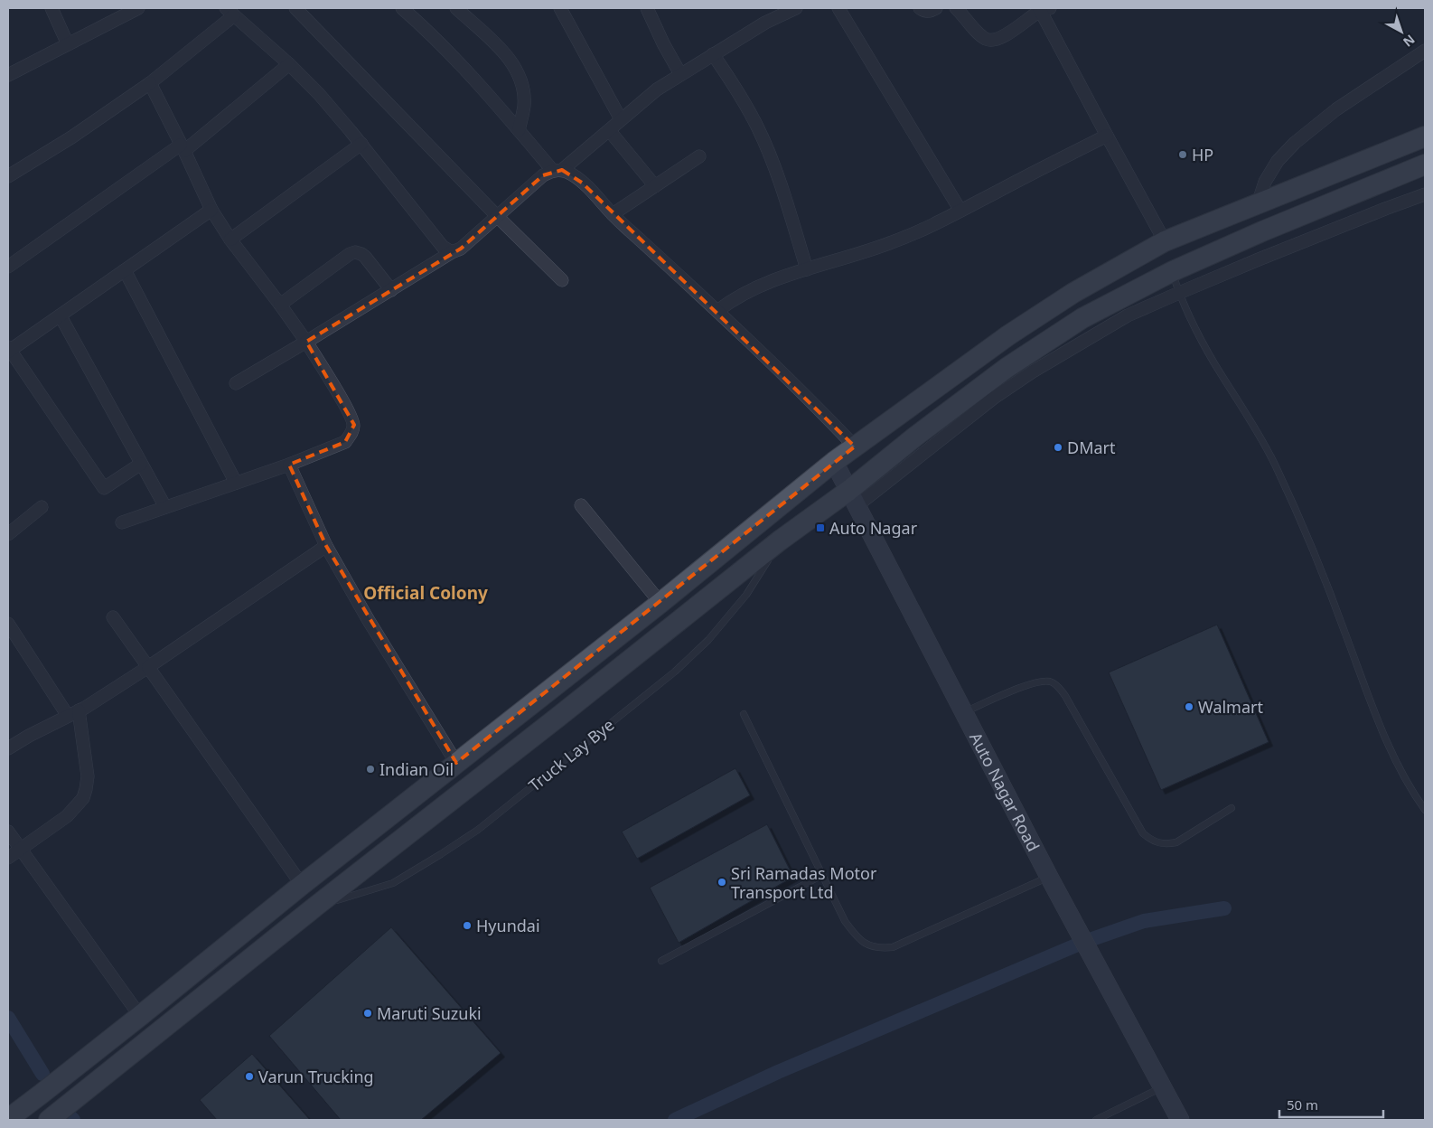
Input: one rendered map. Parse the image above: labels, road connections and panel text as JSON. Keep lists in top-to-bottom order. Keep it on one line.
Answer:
{"streets":{"street":["Auto Nagar Road"],"lane":["Truck Lay Bye"]},"districts":["Official Colony"],"places":{"other":["HP","DMart","Walmart","Indian Oil","Sri Ramadas Motor Transport Ltd","Hyundai","Maruti Suzuki","Varun Trucking"],"transit":["Auto Nagar"]},"scale_bar":"50 m","north":"bottom right"}
